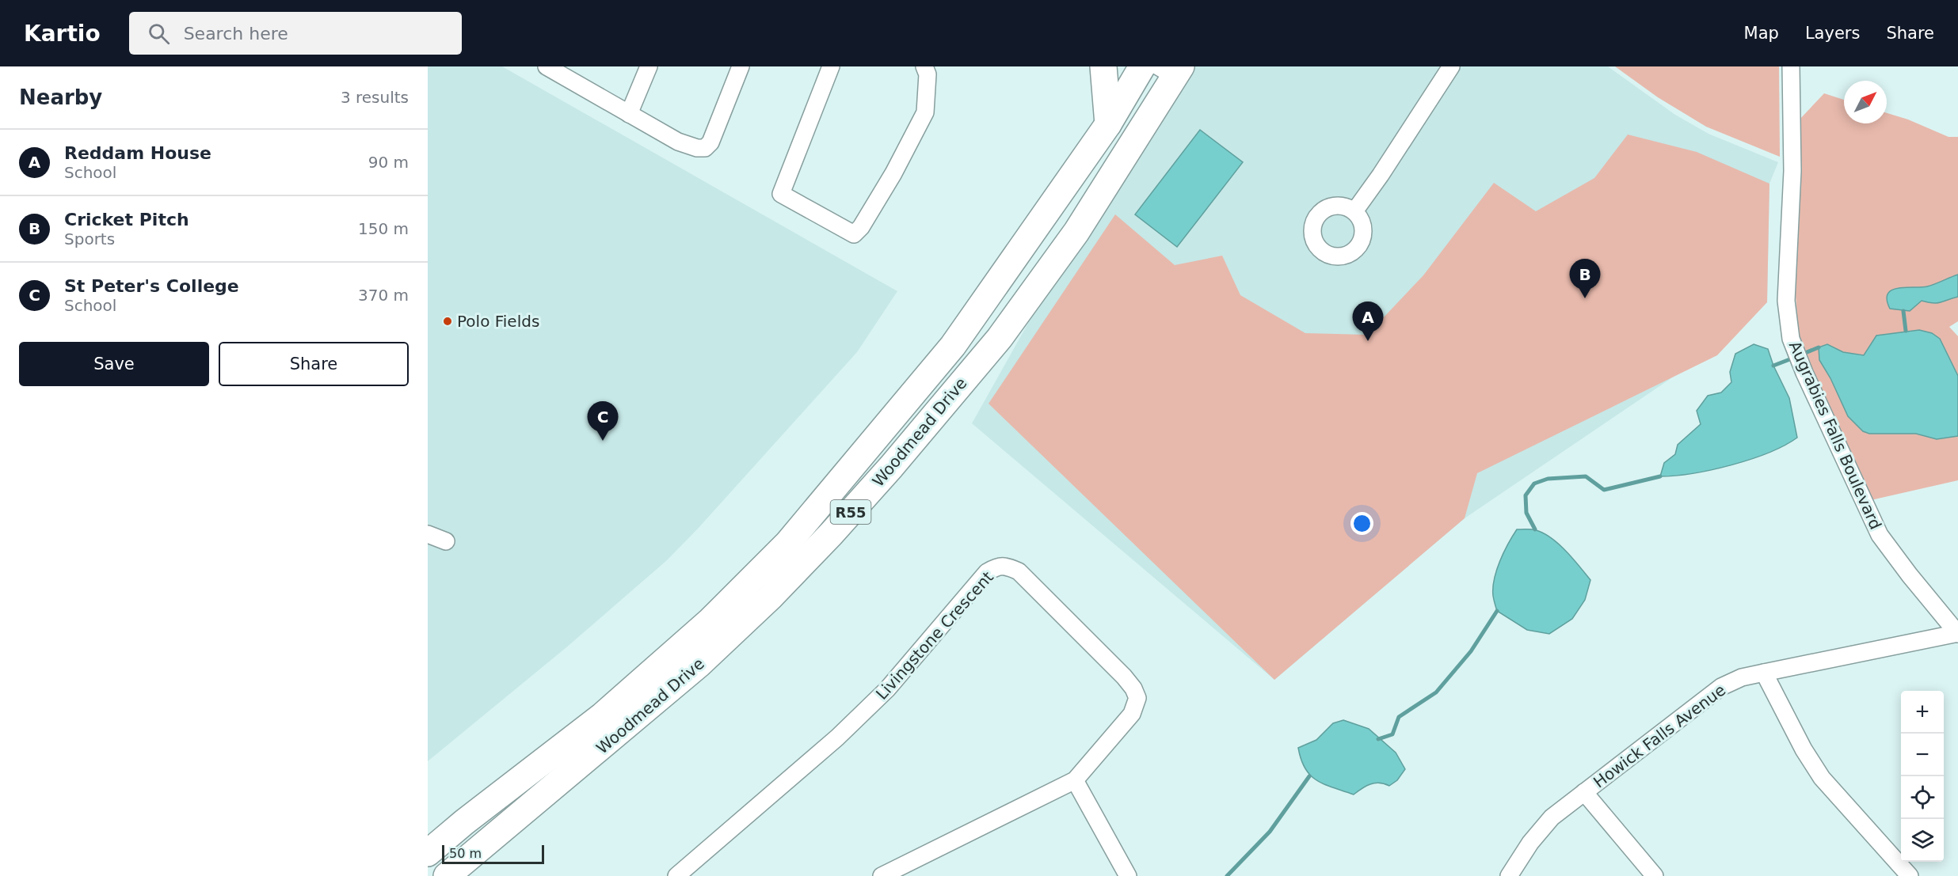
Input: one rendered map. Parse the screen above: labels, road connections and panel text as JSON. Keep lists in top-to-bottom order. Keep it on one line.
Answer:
{"streets":{"main road":["Woodmead Drive","R55"],"street":["Augrabies Falls Boulevard","Livingstone Crescent","Howick Falls Avenue"]},"crossings":[["Augrabies Falls Boulevard","Howick Falls Avenue"]],"places":["Polo Fields"],"scale_bar":"50 m","north":"top right","page":{"header":"Kartio","search":"Search here","nav":["Map","Layers","Share"],"heading":["Nearby","3 results"],"list":[{"mark":"A","name":"Reddam House","note":"School","value":"90 m"},{"mark":"B","name":"Cricket Pitch","note":"Sports","value":"150 m"},{"mark":"C","name":"St Peter's College","note":"School","value":"370 m"}],"pins":["B","A","C"],"buttons":["Save","Share"],"map_buttons":["+","−"],"scale":"50 m"}}
